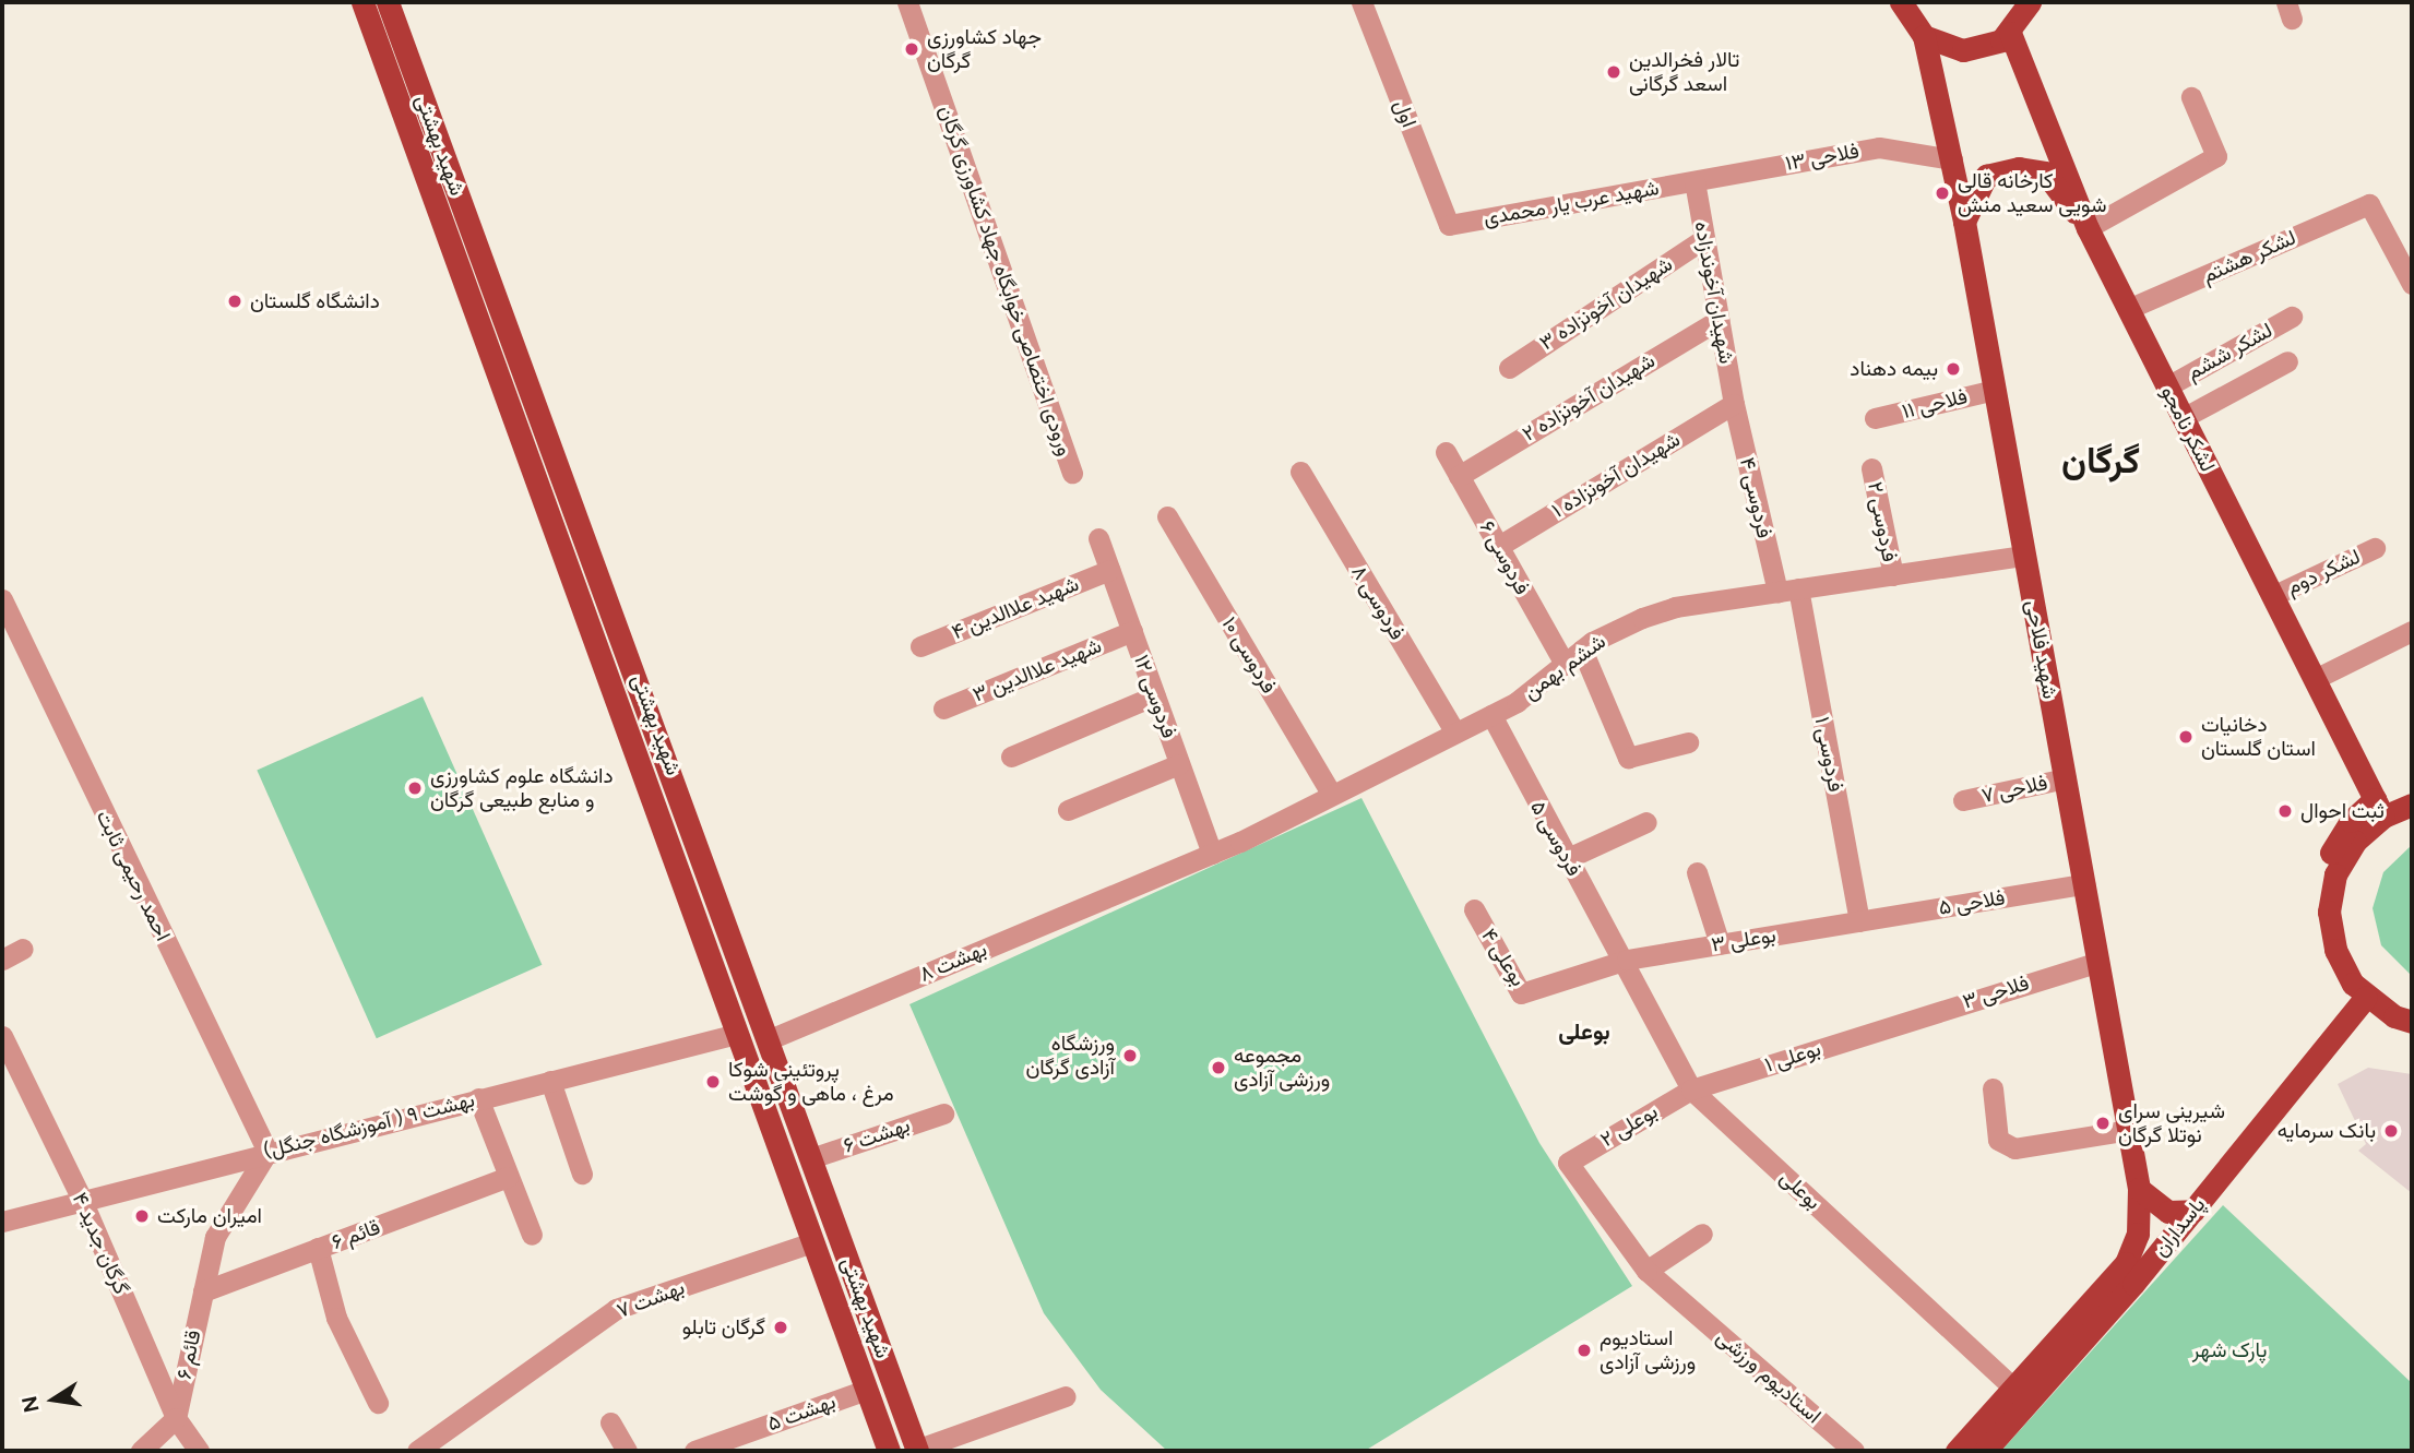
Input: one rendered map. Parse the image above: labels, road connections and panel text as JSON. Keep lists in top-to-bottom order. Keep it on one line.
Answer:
{"streets":{"main road":["شهید بهشتی","لشکر نامجو","شهید فلاحی","پاسداران"],"street":["اول","۱۳ فلاحی","شهید عرب یار محمدی","لشکر هشتم","ورودی اختصاصی خوابگاه جهاد کشاورزی گرگان","شهیدان آخوندزاده","۳ شهیدان آخونزاده","لشکر ششم","۲ شهیدان آخونزاده","۱۱ فلاحی","۱ شهیدان آخونزاده","۴ فردوسی","۲ فردوسی","۶ فردوسی","لشکر دوم","۸ فردوسی","۴ شهید علاالدین","۱۰ فردوسی","ششم بهمن","۳ شهید علاالدین","۱۲ فردوسی","۱ فردوسی","۷ فلاحی","۵ فردوسی","احمد رحیمی ثابت","۵ فلاحی","۳ بوعلی","۴ بوعلی","۸ بهشت","۳ فلاحی","۱ بوعلی","بهشت ۹ ( آموزشگاه جنگل)","۲ بوعلی","۶ بهشت","بوعلی","قائم ۶","گرگان جدید ۴","بهشت ۷","۶ قائم","استادیوم ورزشی","بهشت ۵"]},"crossings":[["اول","شهید عرب یار محمدی"],["شهید بهشتی","۸ بهشت"],["شهید بهشتی","بهشت ۹ ( آموزشگاه جنگل)"],["شهید بهشتی","۶ بهشت"],["شهید بهشتی","بهشت ۷"],["شهید بهشتی","بهشت ۵"],["۱۳ فلاحی","شهید عرب یار محمدی"],["۱۳ فلاحی","شهیدان آخوندزاده"],["۱۳ فلاحی","شهید فلاحی"],["شهید عرب یار محمدی","شهیدان آخوندزاده"],["لشکر هشتم","لشکر نامجو"],["شهیدان آخوندزاده","۳ شهیدان آخونزاده"],["شهیدان آخوندزاده","۲ شهیدان آخونزاده"],["شهیدان آخوندزاده","۱ شهیدان آخونزاده"],["شهیدان آخوندزاده","۴ فردوسی"],["لشکر ششم","لشکر نامجو"],["۲ شهیدان آخونزاده","۶ فردوسی"],["۱۱ فلاحی","شهید فلاحی"],["لشکر نامجو","لشکر دوم"],["۱ شهیدان آخونزاده","۴ فردوسی"],["۱ شهیدان آخونزاده","۶ فردوسی"],["۴ فردوسی","ششم بهمن"],["۴ فردوسی","۱ فردوسی"],["۲ فردوسی","ششم بهمن"],["۶ فردوسی","ششم بهمن"],["۸ فردوسی","ششم بهمن"],["۴ شهید علاالدین","۱۲ فردوسی"],["شهید فلاحی","ششم بهمن"],["شهید فلاحی","۷ فلاحی"],["شهید فلاحی","۵ فلاحی"],["شهید فلاحی","۳ فلاحی"],["شهید فلاحی","پاسداران"],["۱۰ فردوسی","ششم بهمن"],["ششم بهمن","۱۲ فردوسی"],["ششم بهمن","۱ فردوسی"],["ششم بهمن","۵ فردوسی"],["ششم بهمن","۸ بهشت"],["۳ شهید علاالدین","۱۲ فردوسی"],["۱ فردوسی","۵ فلاحی"],["۱ فردوسی","۳ بوعلی"],["۵ فردوسی","۳ بوعلی"],["۵ فردوسی","۴ بوعلی"],["۵ فردوسی","بوعلی"],["احمد رحیمی ثابت","بهشت ۹ ( آموزشگاه جنگل)"],["احمد رحیمی ثابت","۶ قائم"],["۵ فلاحی","۳ بوعلی"],["۳ بوعلی","۴ بوعلی"],["۳ بوعلی","بوعلی"],["۴ بوعلی","بوعلی"],["۳ فلاحی","۱ بوعلی"],["۱ بوعلی","۲ بوعلی"],["۱ بوعلی","بوعلی"],["بهشت ۹ ( آموزشگاه جنگل)","گرگان جدید ۴"],["بهشت ۹ ( آموزشگاه جنگل)","۶ قائم"],["۲ بوعلی","بوعلی"],["۲ بوعلی","استادیوم ورزشی"],["بوعلی","پاسداران"],["قائم ۶","۶ قائم"],["گرگان جدید ۴","۶ قائم"]],"districts":["گرگان","بوعلی"],"parks":["پارک شهر"],"places":["جهاد کشاورزی گرگان","تالار فخرالدین اسعد گرگانی","کارخانه قالی شویی سعید منش","دانشگاه گلستان","بیمه دهناد","دخانیات استان گلستان","دانشگاه علوم کشاورزی و منابع طبیعی گرگان","ثبت احوال","ورزشگاه آزادی گرگان","مجموعه ورزشی آزادی","پروتئینی شوکا مرغ‌ ، ماهی و گوشت","شیرینی سرای نوتلا گرگان","بانک سرمایه","امیران مارکت","گرگان تابلو","استادیوم ورزشی آزادی"],"north":"left"}
